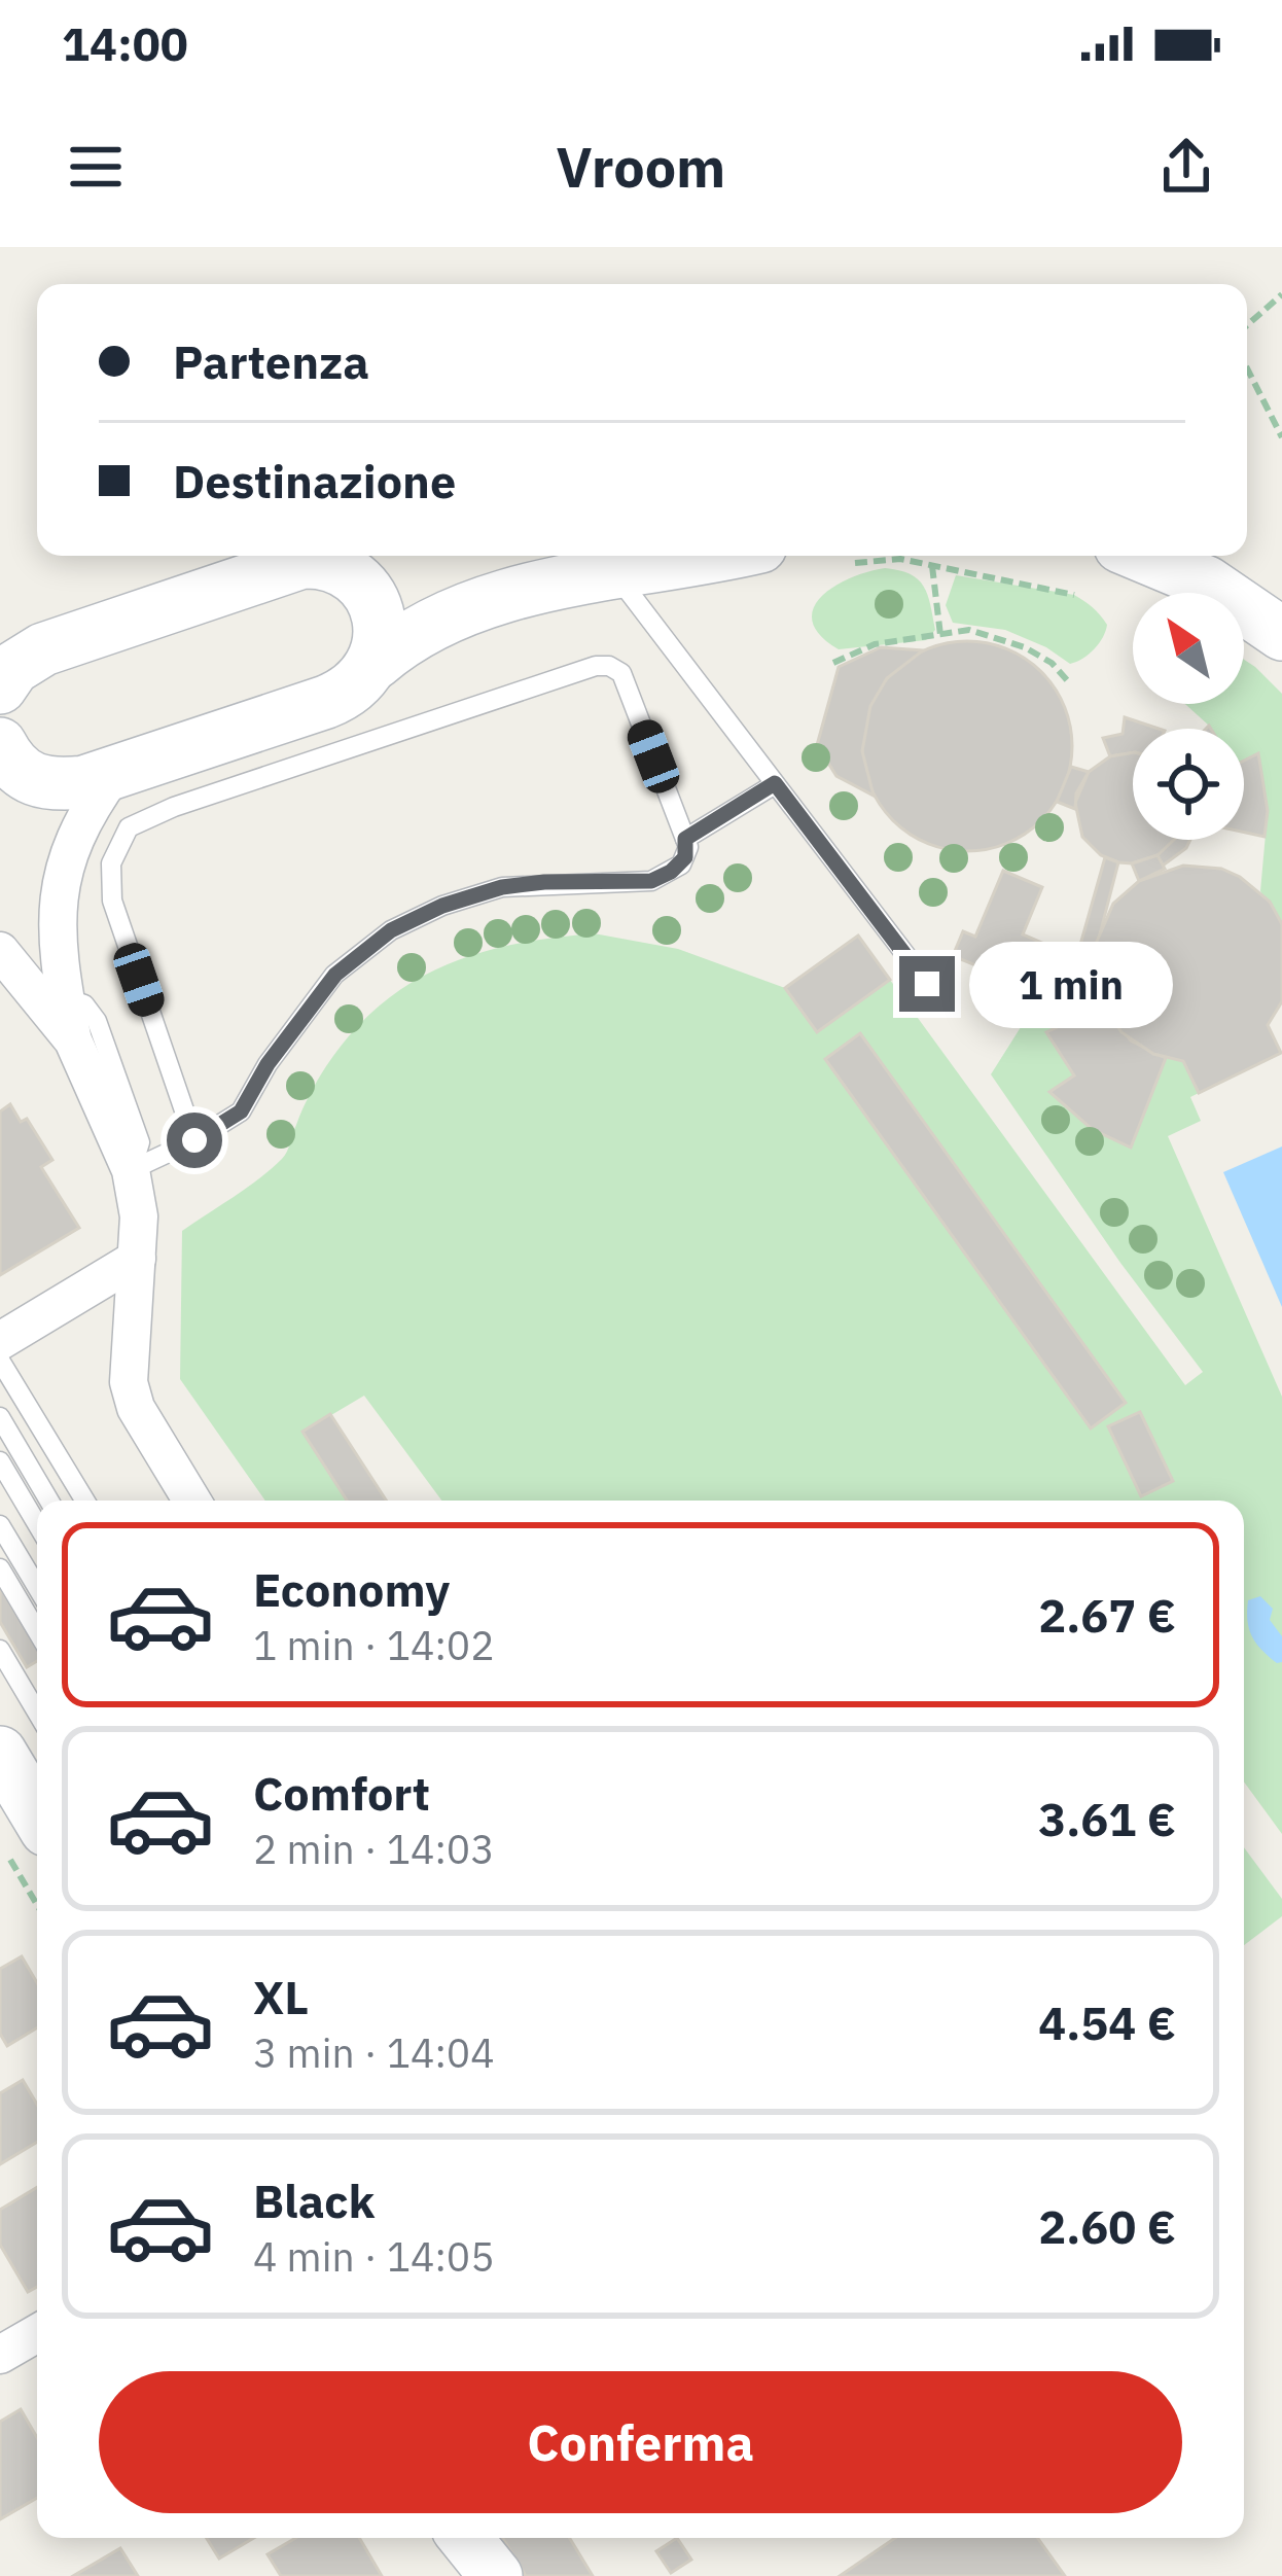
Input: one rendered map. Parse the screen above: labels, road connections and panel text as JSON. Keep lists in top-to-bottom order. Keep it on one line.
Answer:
{"north":"top left","page":{"status":"14:00","header":"Vroom","banner":["Partenza","Destinazione"],"bubble":"1 min","list":[{"name":"Economy","note":"1 min · 14:02","value":"2.67 €"},{"name":"Comfort","note":"2 min · 14:03","value":"3.61 €"},{"name":"XL","note":"3 min · 14:04","value":"4.54 €"},{"name":"Black","note":"4 min · 14:05","value":"2.60 €"}],"buttons":"Conferma"}}
